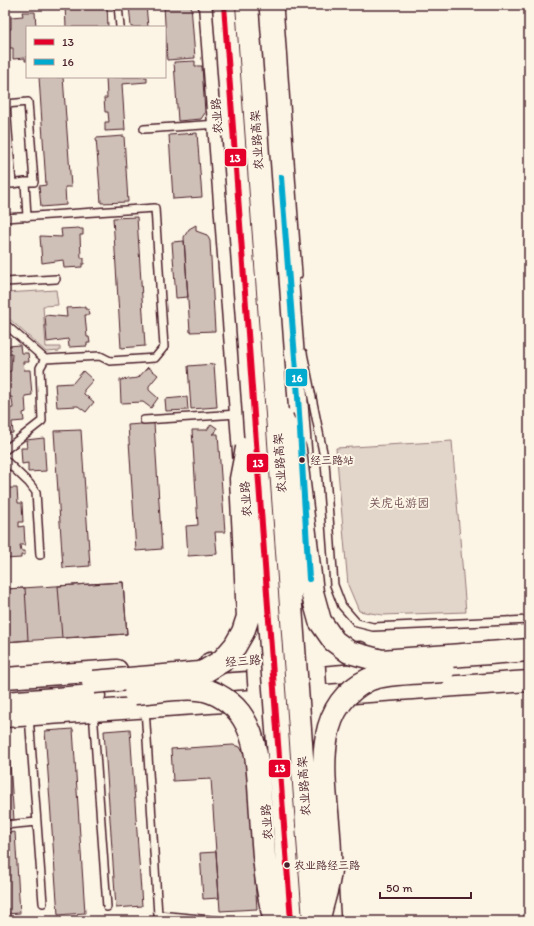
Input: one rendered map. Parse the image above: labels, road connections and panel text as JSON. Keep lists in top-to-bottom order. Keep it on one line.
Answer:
{"streets":{"highway":["农业路高架"],"street":["农业路","经三路"]},"crossings":[["农业路","农业路高架"],["农业路","经三路"]],"parks":["关虎屯游园"],"places":["经三路站","农业路经三路"],"lines":["transit line 13","transit line 16"],"legend":["13","16"],"scale_bar":"50 m"}
